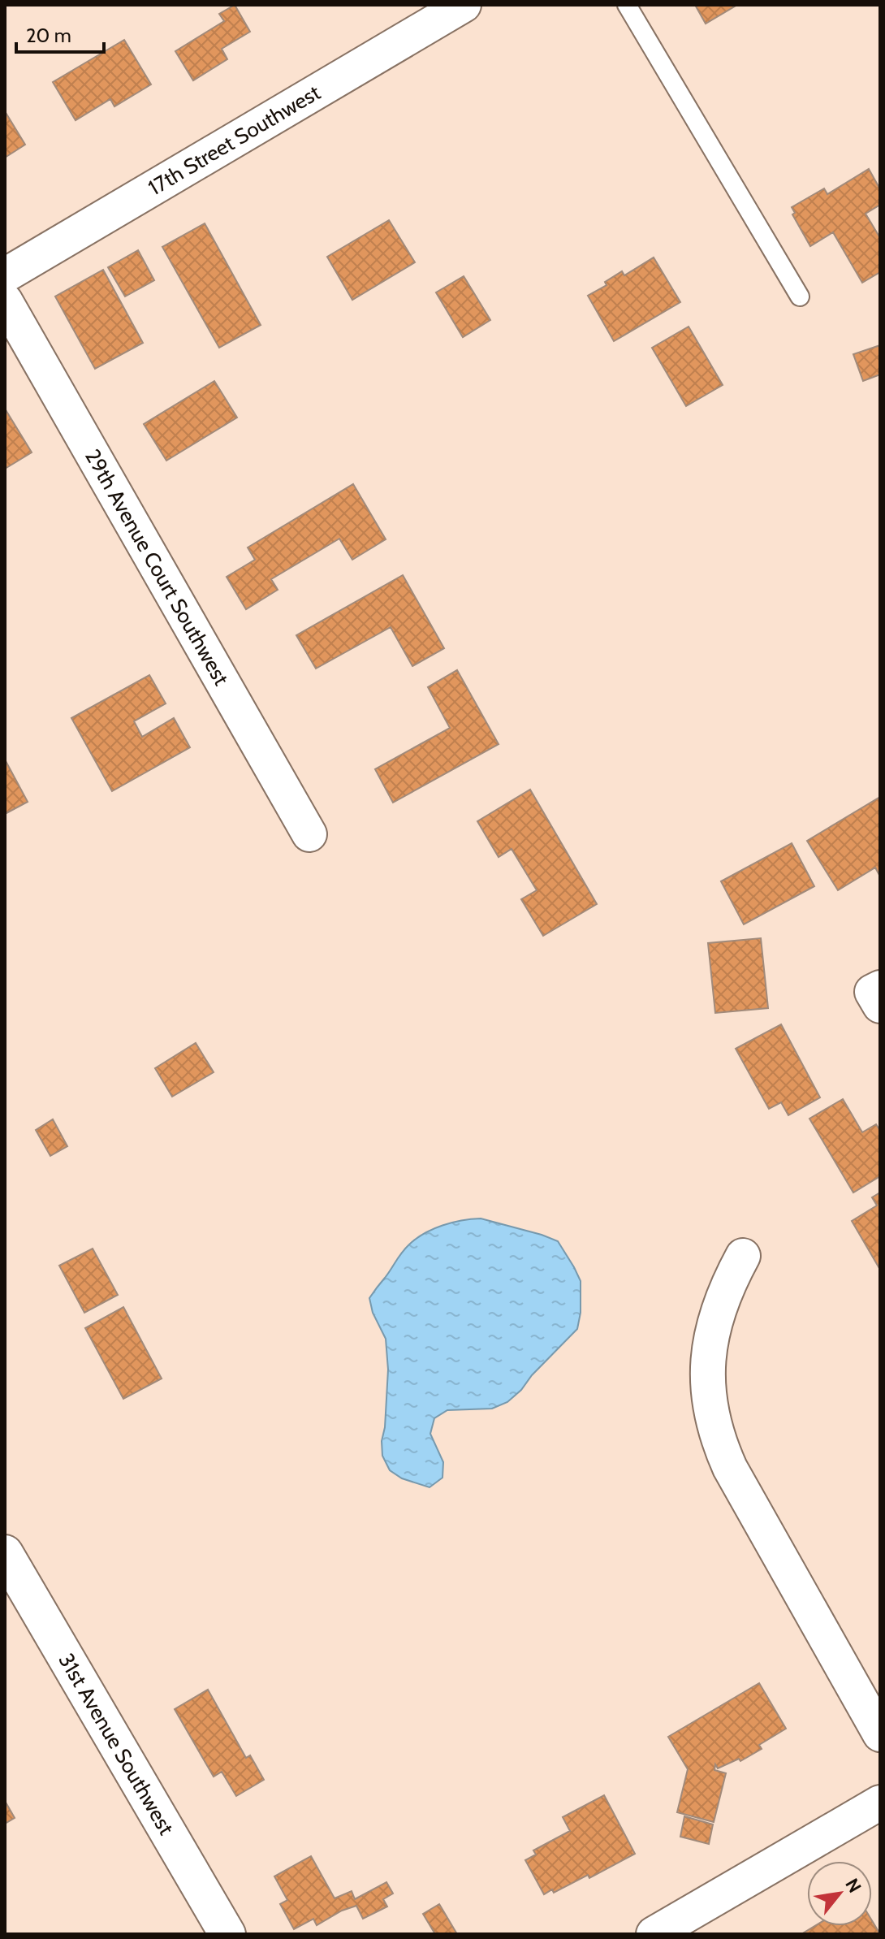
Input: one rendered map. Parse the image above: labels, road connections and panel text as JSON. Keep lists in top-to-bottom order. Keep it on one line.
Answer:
{"streets":{"street":["17th Street Southwest","29th Avenue Court Southwest","31st Avenue Southwest"]},"scale_bar":"20 m","north":"top right"}
